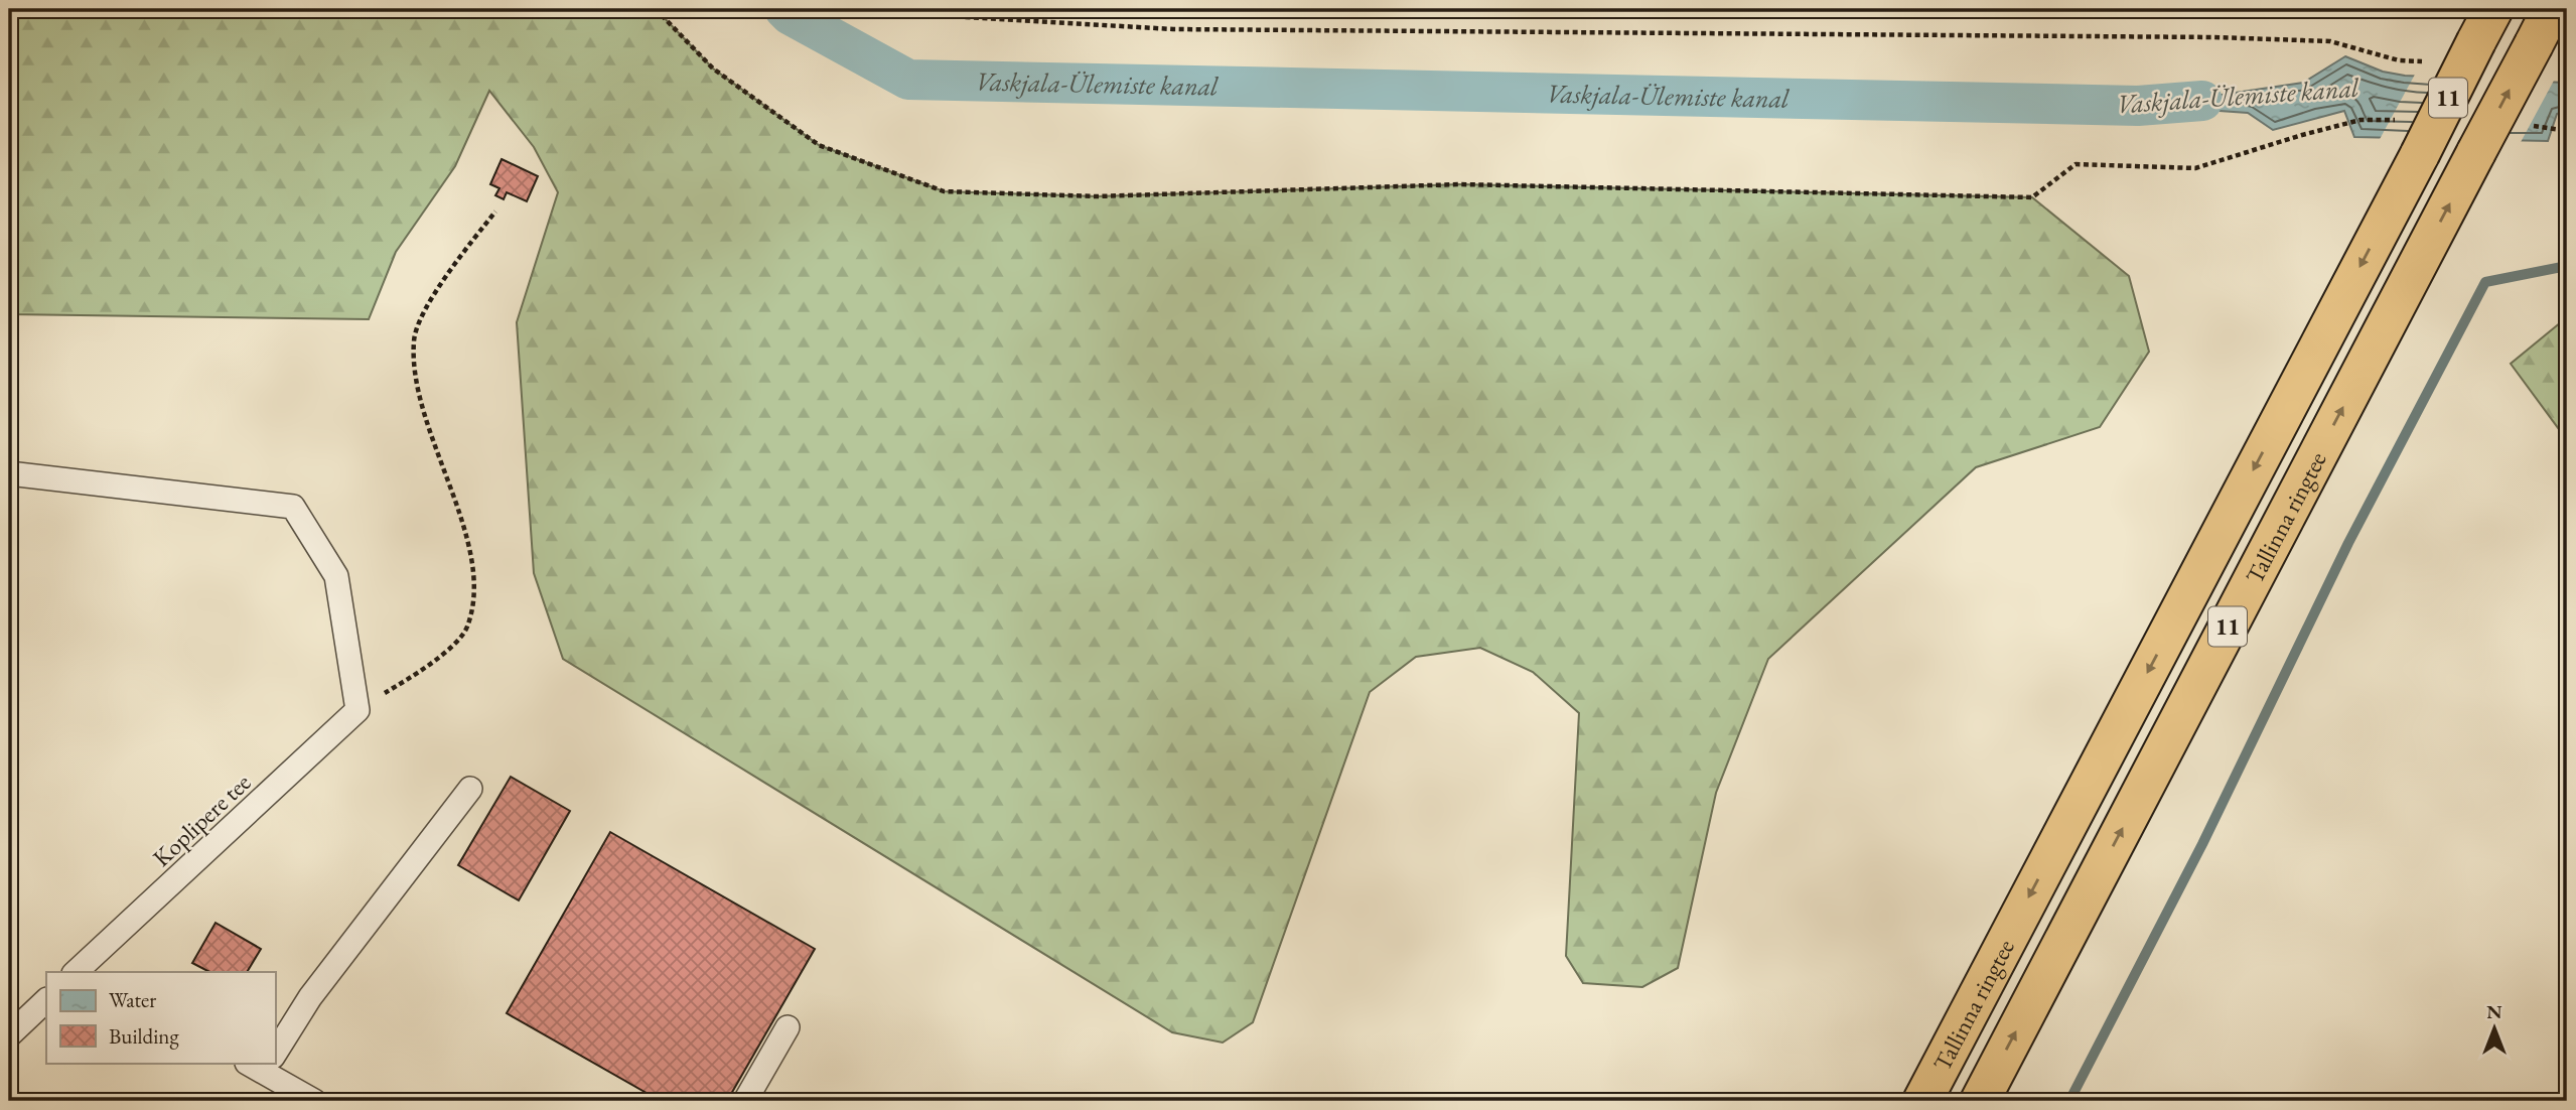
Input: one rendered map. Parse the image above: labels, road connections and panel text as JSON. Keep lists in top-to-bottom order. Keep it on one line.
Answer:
{"streets":{"highway":["11","Tallinna ringtee"],"lane":["Koplipere tee"]},"water":["Vaskjala-Ülemiste kanal"],"legend":["Water","Building"],"north":"top"}
